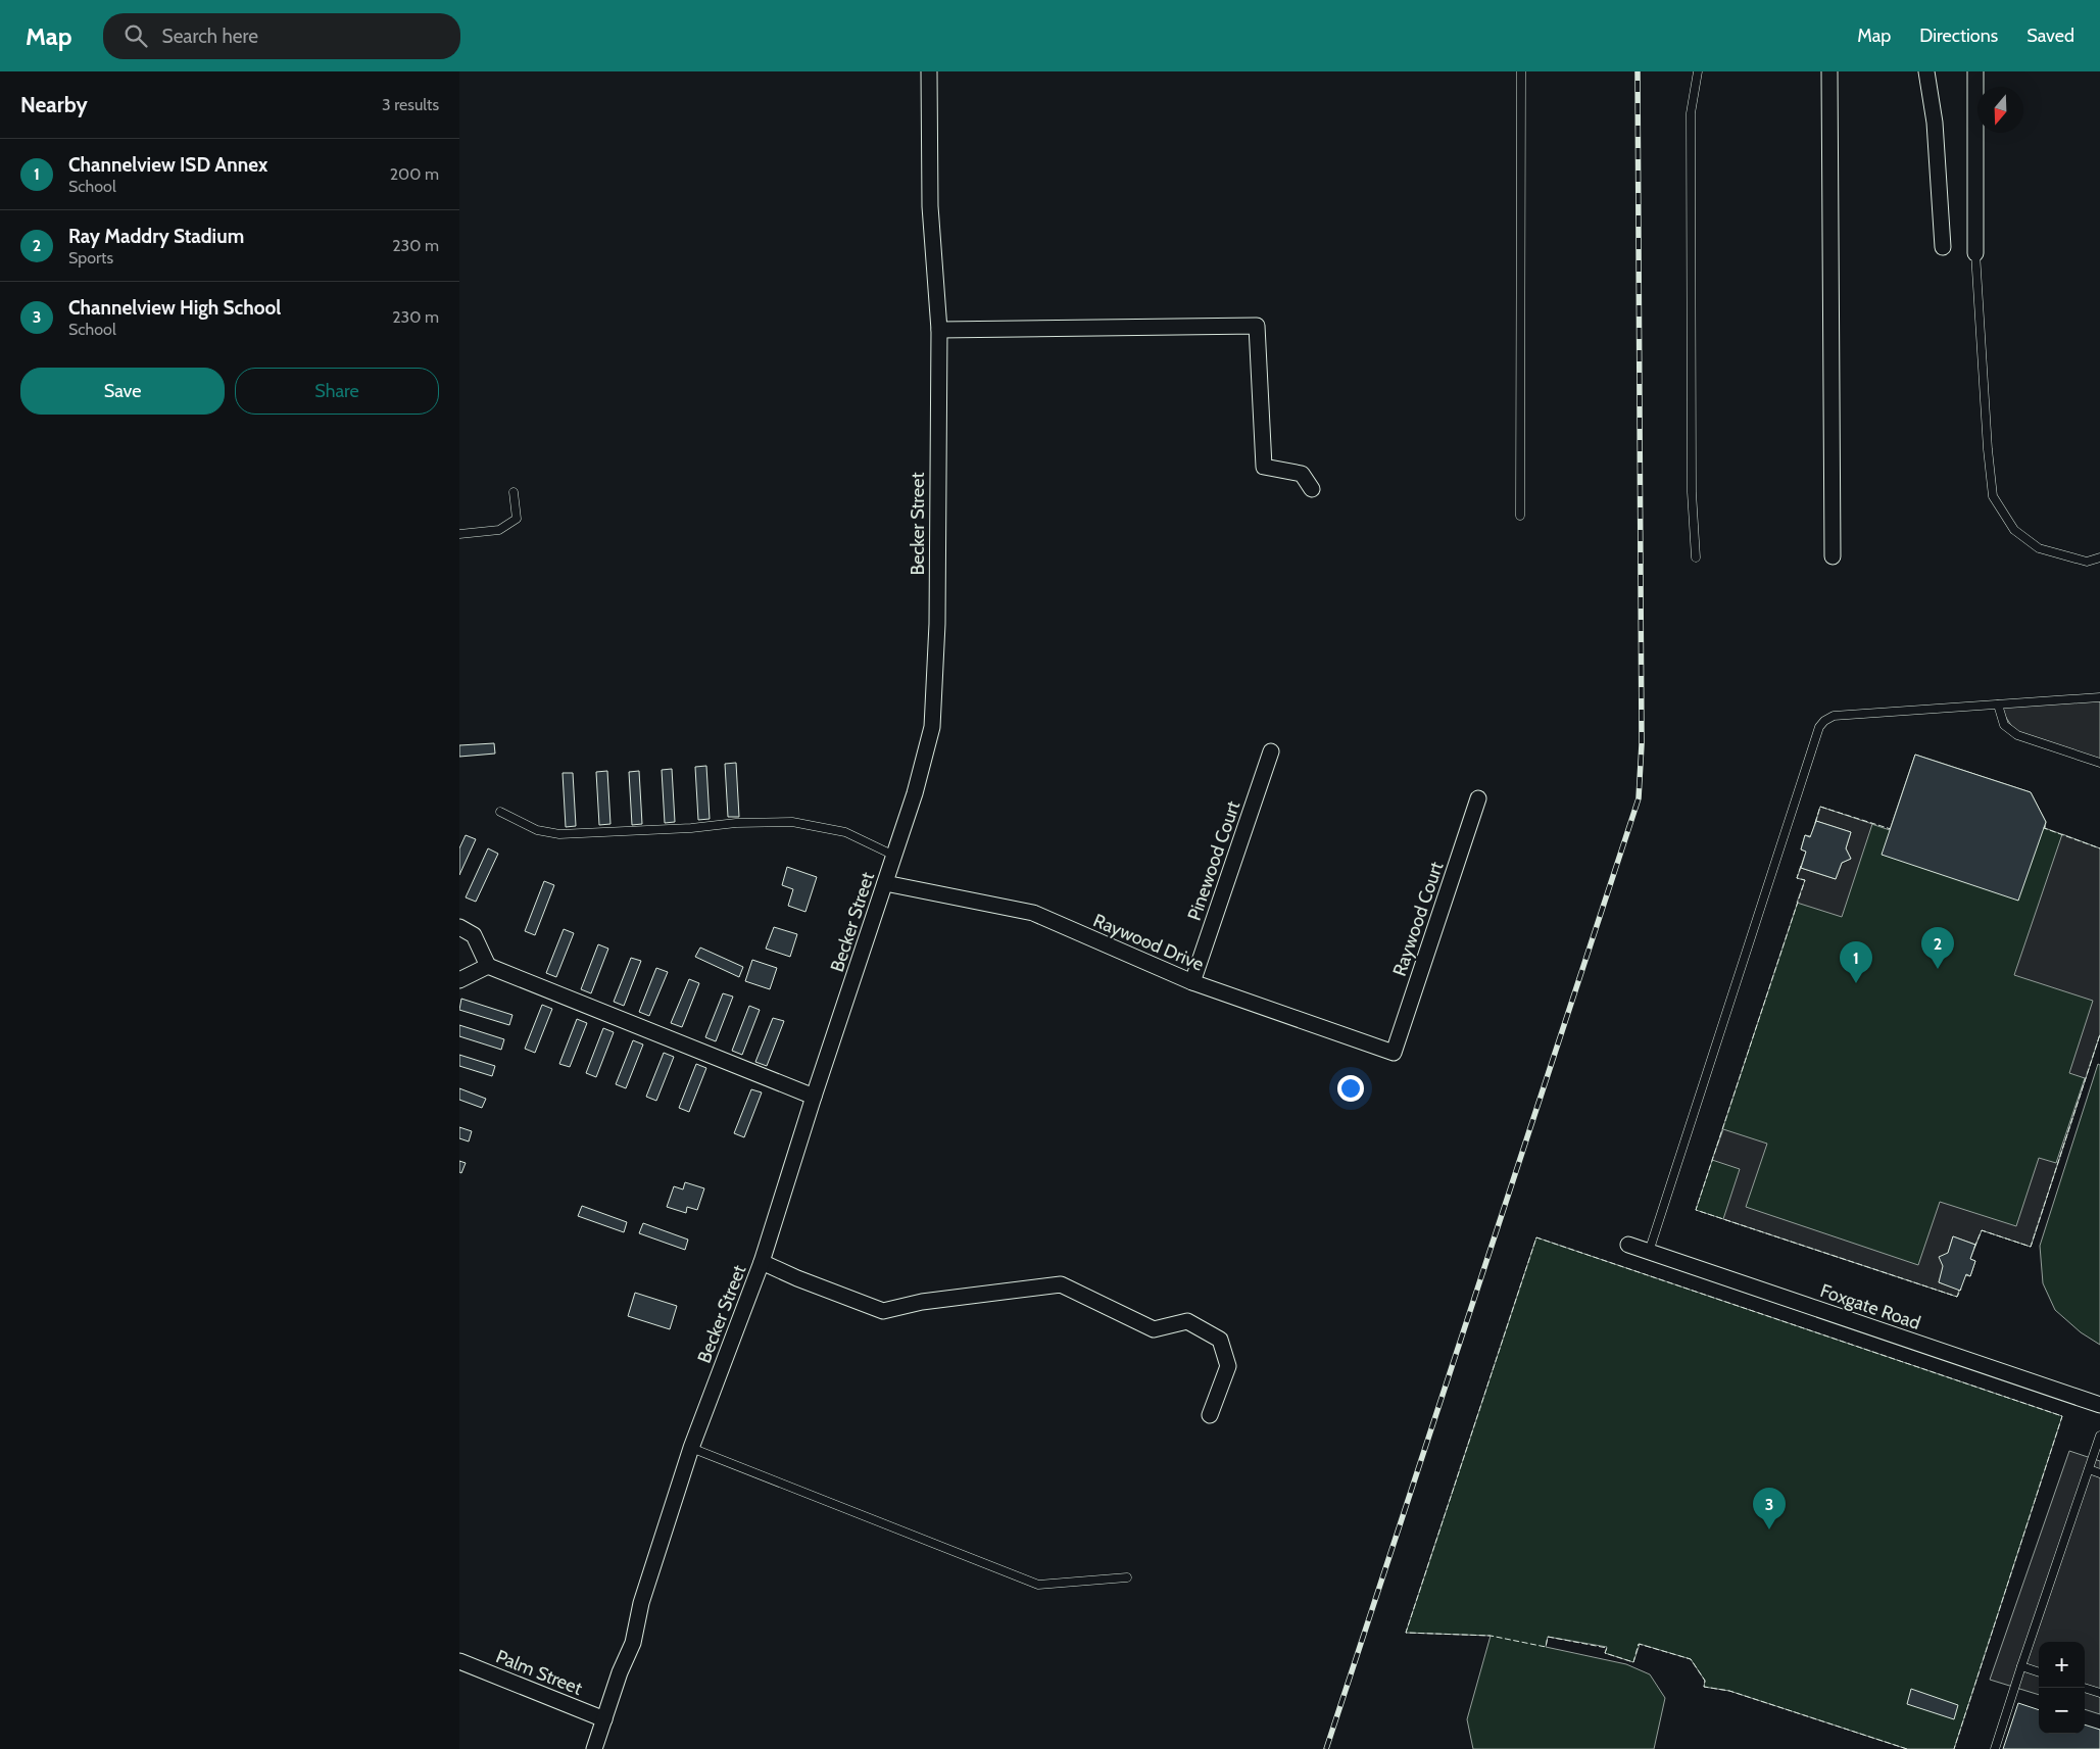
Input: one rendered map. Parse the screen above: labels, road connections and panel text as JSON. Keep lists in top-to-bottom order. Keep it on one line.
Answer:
{"streets":{"street":["Becker Street","Pinewood Court","Raywood Court","Raywood Drive","Foxgate Road","Palm Street"]},"crossings":[["Becker Street","Raywood Drive"],["Becker Street","Palm Street"],["Pinewood Court","Raywood Drive"],["Raywood Court","Raywood Drive"]],"north":"bottom","page":{"header":"Map","search":"Search here","nav":["Map","Directions","Saved"],"heading":["Nearby","3 results"],"list":[{"mark":"1","name":"Channelview ISD Annex","note":"School","value":"200 m"},{"mark":"2","name":"Ray Maddry Stadium","note":"Sports","value":"230 m"},{"mark":"3","name":"Channelview High School","note":"School","value":"230 m"}],"buttons":["Save","Share"],"pins":["2","1","3"],"map_buttons":["+","−"]}}
